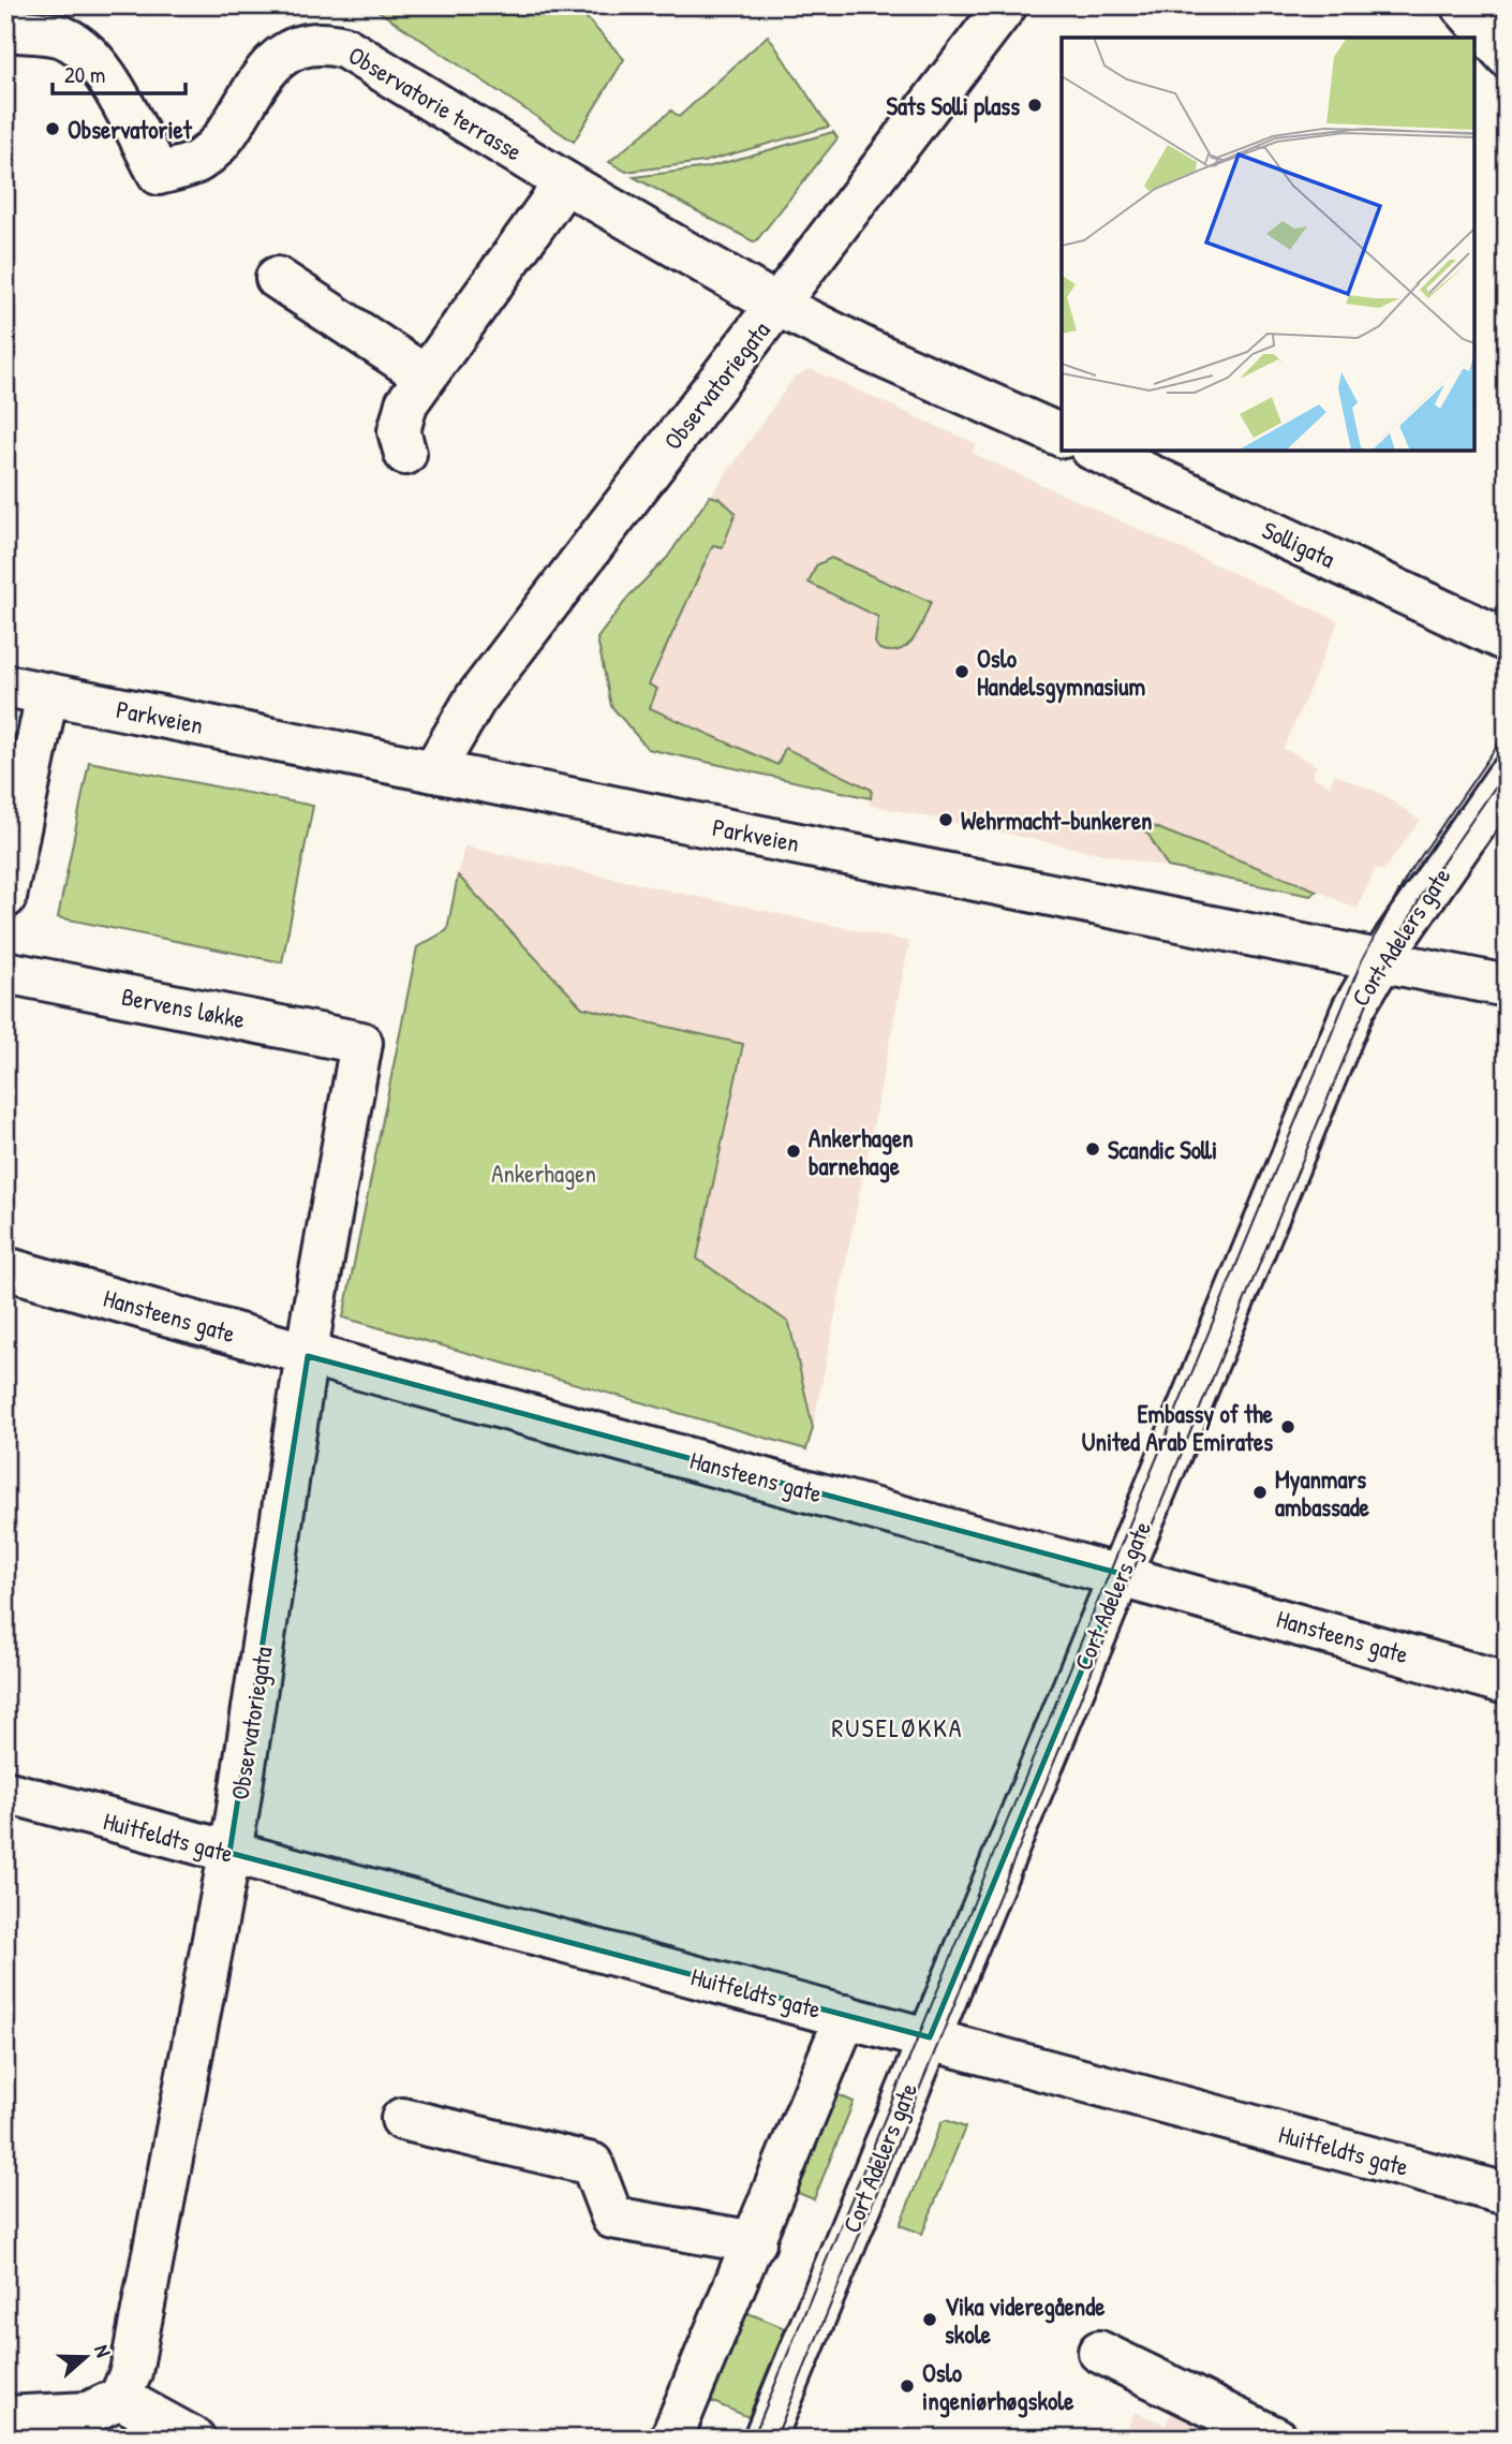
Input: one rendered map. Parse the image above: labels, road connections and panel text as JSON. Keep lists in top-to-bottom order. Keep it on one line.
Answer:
{"streets":{"street":["Observatorie terrasse","Observatoriegata","Solligata","Parkveien","Cort Adelers gate","Bervens løkke","Hansteens gate","Huitfeldts gate"]},"crossings":[["Observatorie terrasse","Observatoriegata"],["Observatoriegata","Parkveien"],["Observatoriegata","Bervens løkke"],["Observatoriegata","Hansteens gate"],["Observatoriegata","Huitfeldts gate"],["Parkveien","Cort Adelers gate"],["Cort Adelers gate","Hansteens gate"],["Cort Adelers gate","Huitfeldts gate"]],"districts":["RUSELØKKA"],"parks":["Ankerhagen"],"places":["Sats Solli plass","Observatoriet","Oslo Handelsgymnasium","Wehrmacht-bunkeren","Scandic Solli","Ankerhagen barnehage","Embassy of the United Arab Emirates","Myanmars ambassade","Vika videregående skole","Oslo ingeniørhøgskole"],"scale_bar":"20 m","north":"right"}
